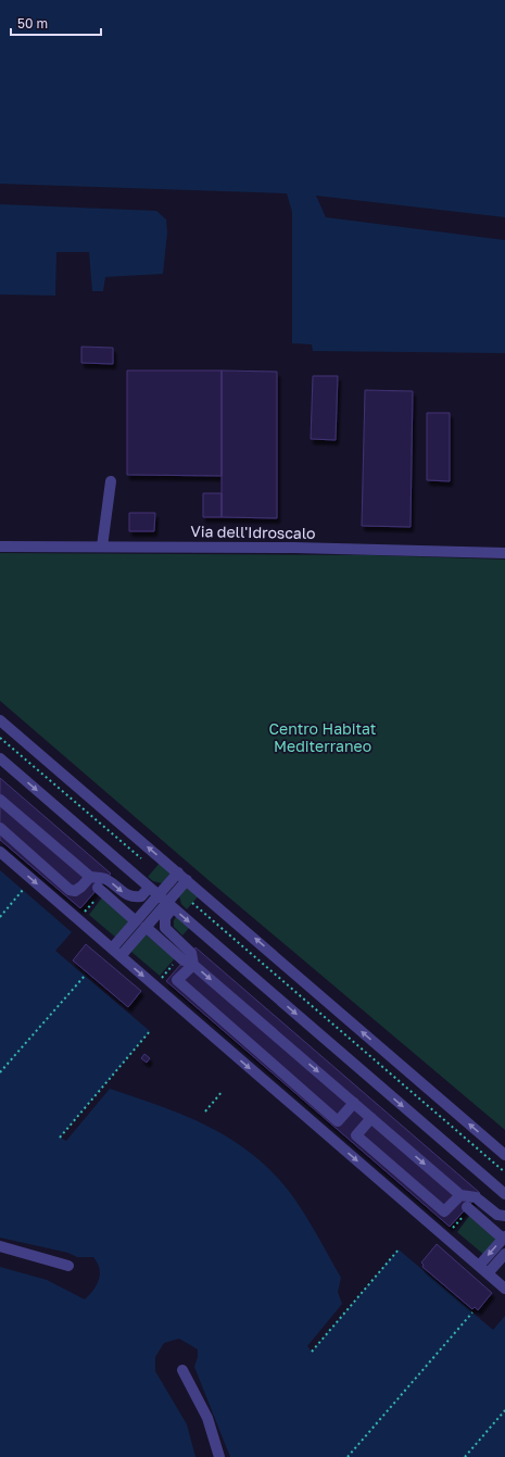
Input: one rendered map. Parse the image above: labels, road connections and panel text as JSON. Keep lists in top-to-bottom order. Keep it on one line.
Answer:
{"streets":{"street":["Via dell'Idroscalo"]},"parks":["Centro Habitat Mediterraneo"],"scale_bar":"50 m"}
